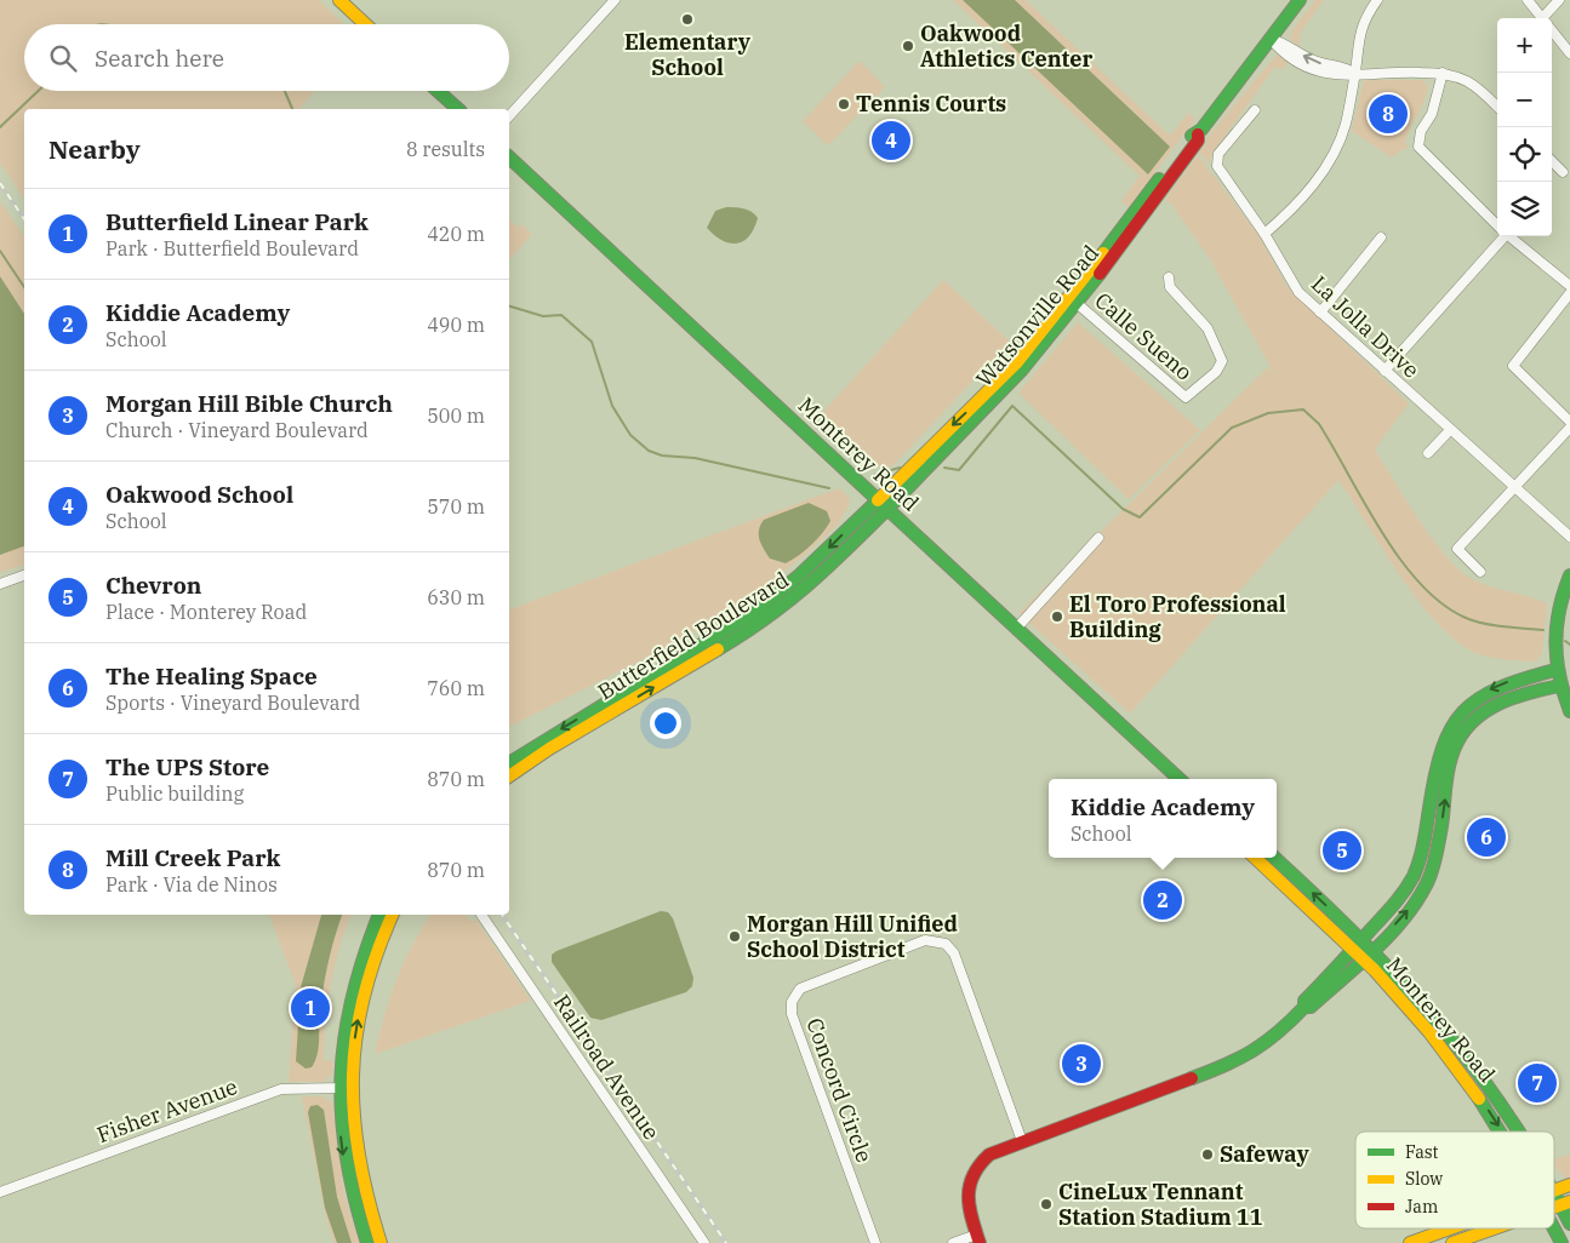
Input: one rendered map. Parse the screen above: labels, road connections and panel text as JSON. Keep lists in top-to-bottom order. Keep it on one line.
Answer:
{"streets":{"main road":["Watsonville Road","Monterey Road","Butterfield Boulevard"],"street":["La Jolla Drive","Calle Sueno","Railroad Avenue","Concord Circle","Fisher Avenue"]},"crossings":[["Watsonville Road","Calle Sueno"],["Watsonville Road","Monterey Road"],["Watsonville Road","Butterfield Boulevard"],["Monterey Road","Butterfield Boulevard"]],"places":["Elementary School","Oakwood Athletics Center","Tennis Courts","El Toro Professional Building","Morgan Hill Unified School District","Safeway","CineLux Tennant Station Stadium 11"],"legend":["Fast","Slow","Jam"],"page":{"map_buttons":["+","−"],"search":"Search here","pins":["8","4","6","5","2","1","3","7"],"heading":["Nearby","8 results"],"list":[{"mark":"1","name":"Butterfield Linear Park","note":"Park · Butterfield Boulevard","value":"420 m"},{"mark":"2","name":"Kiddie Academy","note":"School","value":"490 m"},{"mark":"3","name":"Morgan Hill Bible Church","note":"Church · Vineyard Boulevard","value":"500 m"},{"mark":"4","name":"Oakwood School","note":"School","value":"570 m"},{"mark":"5","name":"Chevron","note":"Place · Monterey Road","value":"630 m"},{"mark":"6","name":"The Healing Space","note":"Sports · Vineyard Boulevard","value":"760 m"},{"mark":"7","name":"The UPS Store","note":"Public building","value":"870 m"},{"mark":"8","name":"Mill Creek Park","note":"Park · Via de Ninos","value":"870 m"}],"popup":["Kiddie Academy","School"]}}
